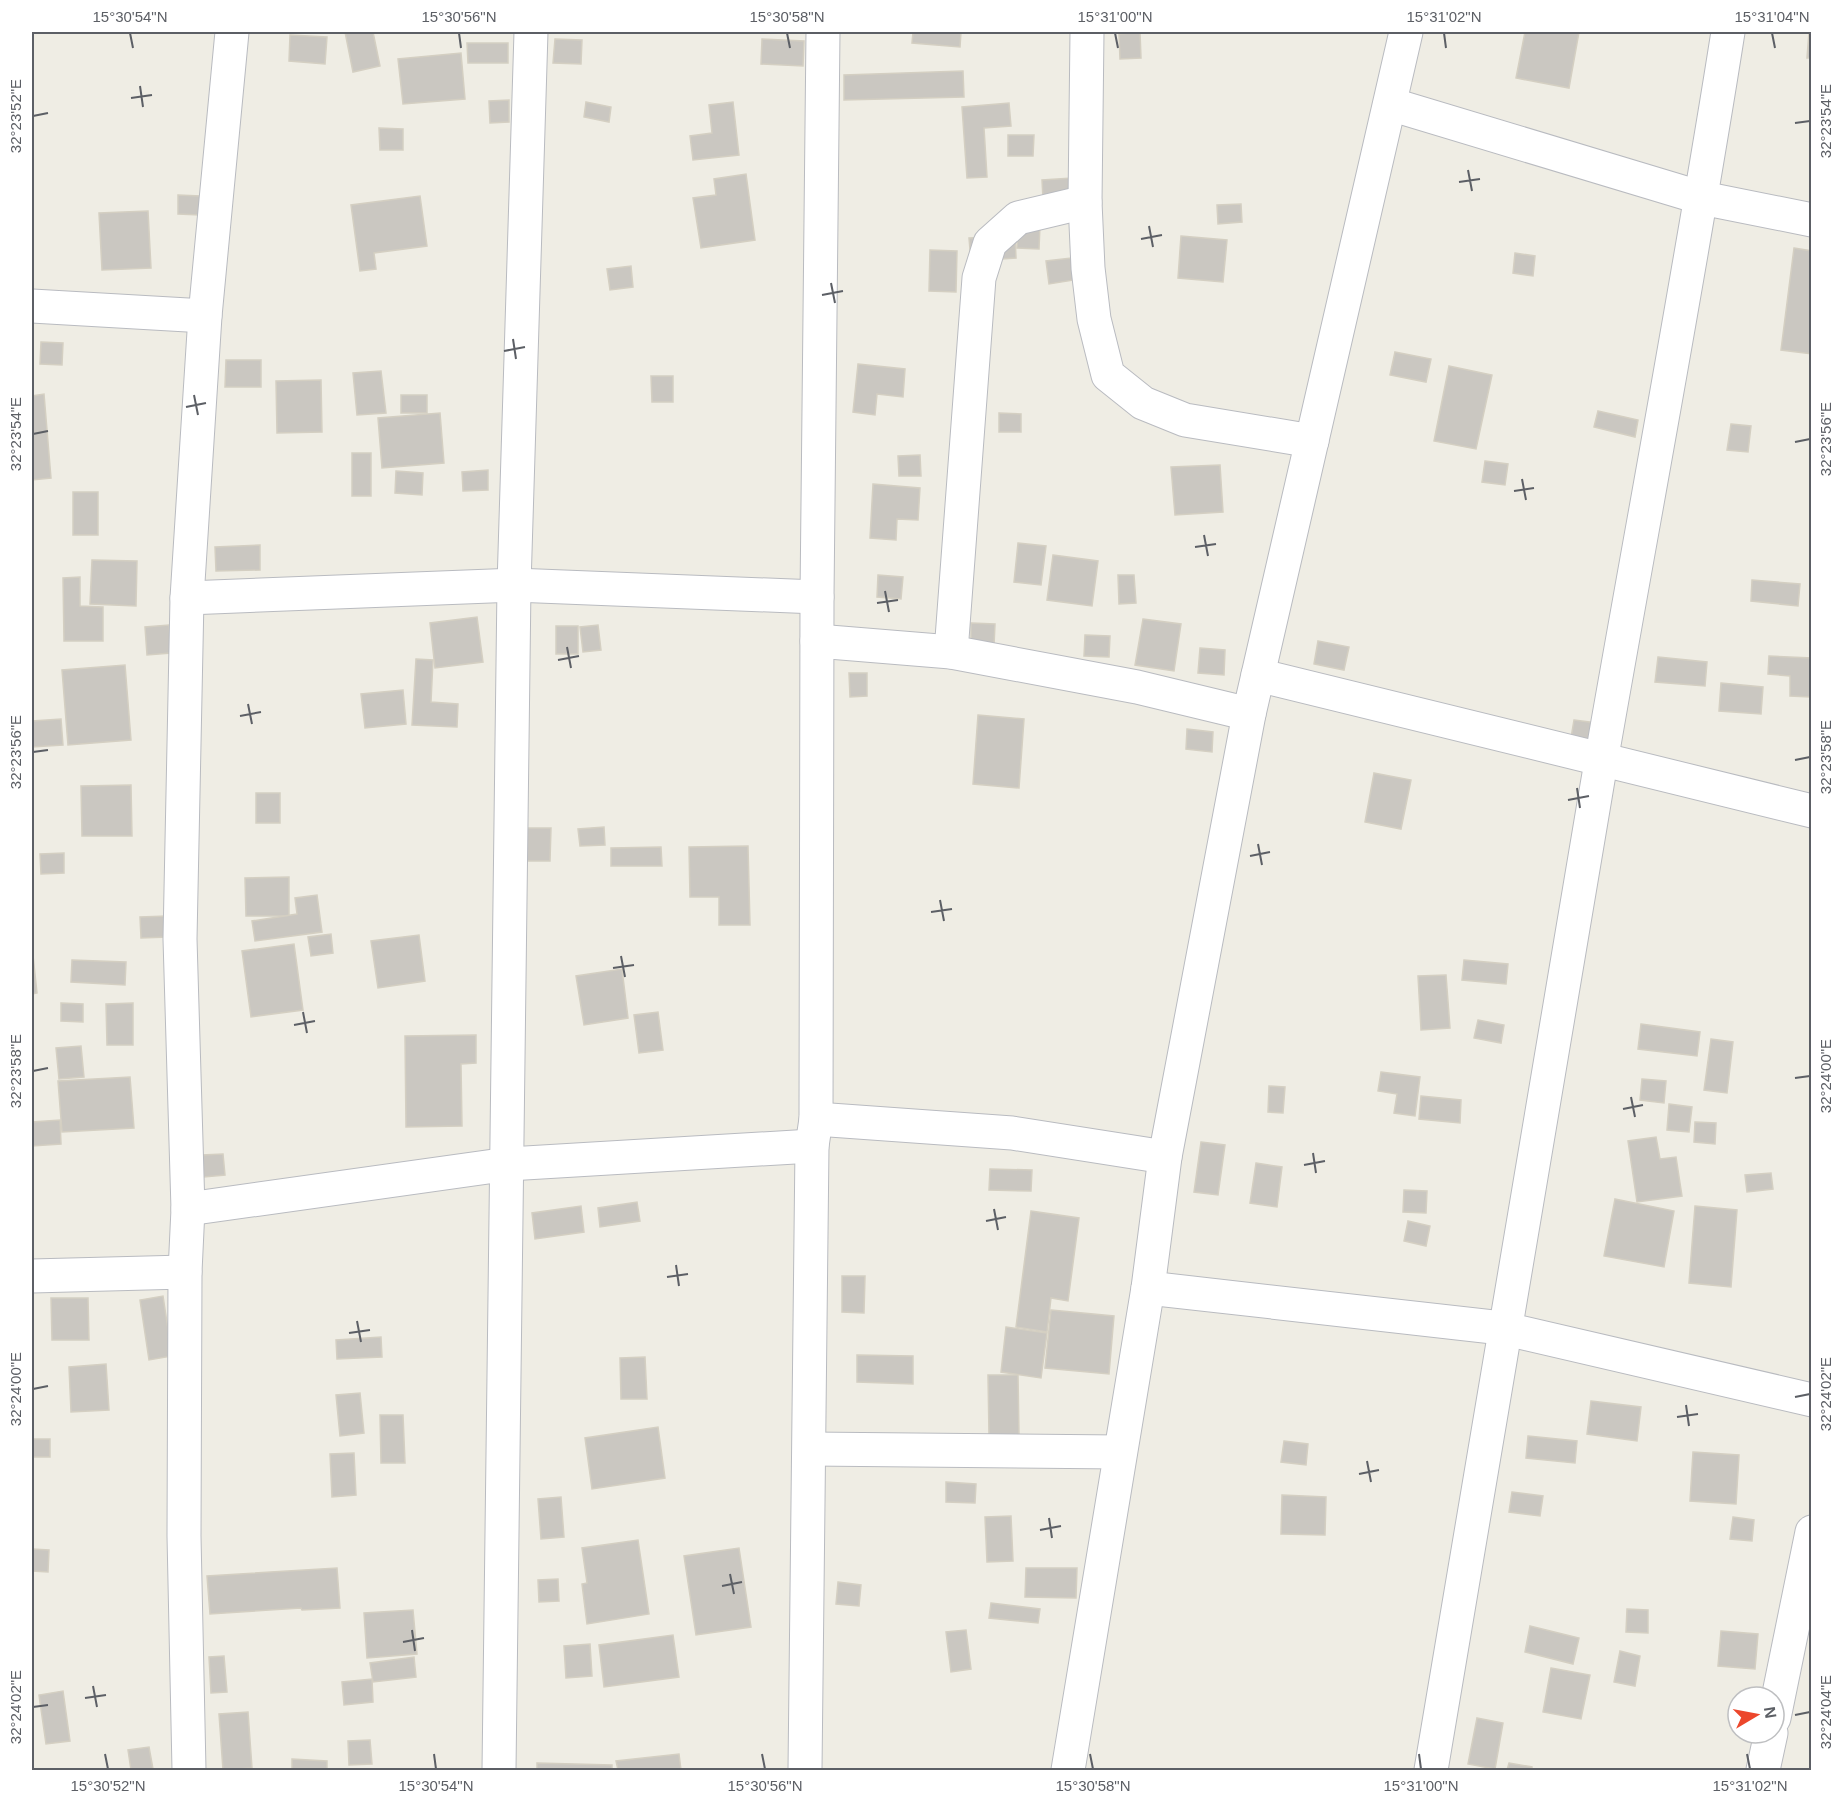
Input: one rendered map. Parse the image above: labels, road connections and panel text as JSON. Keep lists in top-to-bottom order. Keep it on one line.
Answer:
{"north":"right","coordinates":["15°30'54\"N","15°30'56\"N","15°30'58\"N","15°31'00\"N","15°31'02\"N","15°31'04\"N","32°23'52\"E","32°23'54\"E","32°23'56\"E","32°23'58\"E","32°24'00\"E","32°24'02\"E","32°24'04\"E","15°30'52\"N"]}
